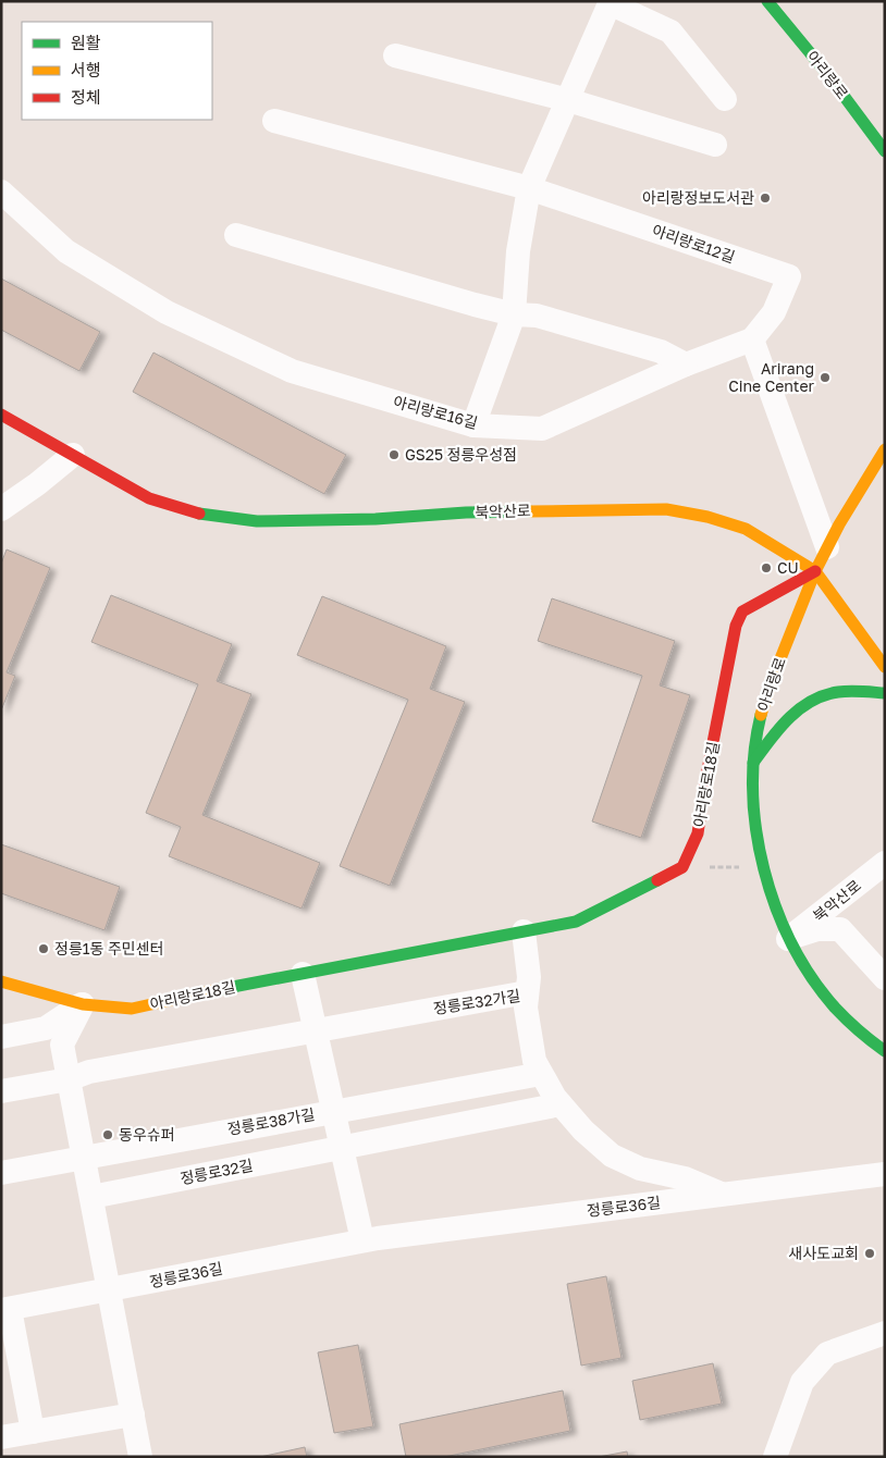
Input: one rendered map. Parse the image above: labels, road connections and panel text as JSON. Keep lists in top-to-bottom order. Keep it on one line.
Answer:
{"streets":{"street":["아리랑로","아리랑로12길","아리랑로16길","북악산로","아리랑로18길","정릉로32가길","정릉로38가길","정릉로32길","정릉로36길"]},"crossings":[["아리랑로","북악산로"],["아리랑로","아리랑로18길"],["아리랑로12길","아리랑로16길"],["북악산로","아리랑로18길"],["정릉로32가길","정릉로38가길"],["정릉로32가길","정릉로32길"],["정릉로32가길","정릉로36길"]],"places":["아리랑정보도서관","Arirang Cine Center","GS25 정릉우성점","CU","정릉1동 주민센터","동우슈퍼","새사도교회"],"legend":["원활","서행","정체"]}
